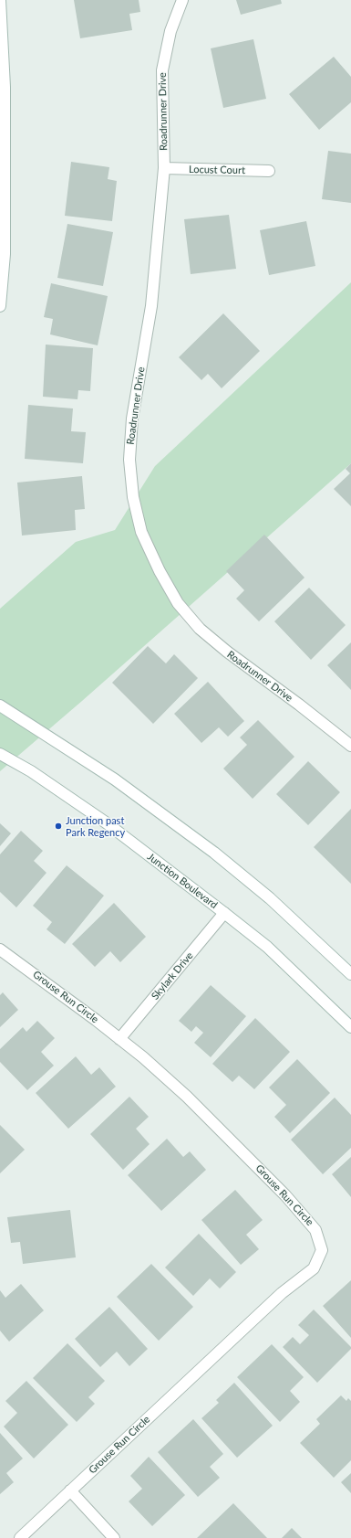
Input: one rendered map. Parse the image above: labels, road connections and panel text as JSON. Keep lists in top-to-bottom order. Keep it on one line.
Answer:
{"streets":{"street":["Roadrunner Drive","Locust Court","Junction Boulevard","Skylark Drive","Grouse Run Circle"]},"crossings":[["Roadrunner Drive","Locust Court"],["Junction Boulevard","Skylark Drive"],["Skylark Drive","Grouse Run Circle"]],"places":["Junction past Park Regency"]}
